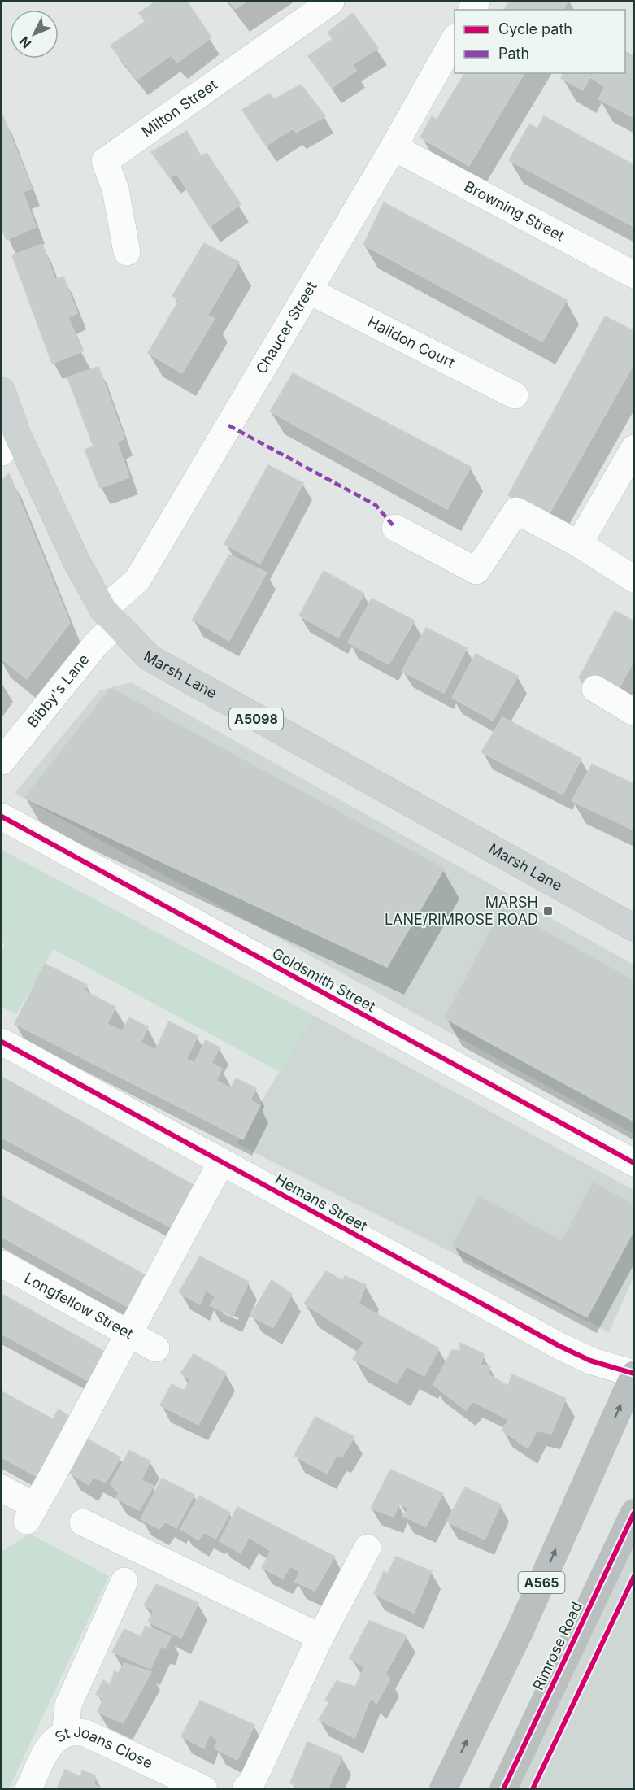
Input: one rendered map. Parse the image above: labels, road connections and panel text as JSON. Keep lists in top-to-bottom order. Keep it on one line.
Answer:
{"streets":{"highway":["A565","Rimrose Road"],"main road":["Marsh Lane","A5098"],"street":["Milton Street","Browning Street","Chaucer Street","Halidon Court","Bibby's Lane","Goldsmith Street","Hemans Street","Longfellow Street","St Joans Close"]},"crossings":[["Browning Street","Chaucer Street"],["Chaucer Street","Halidon Court"],["Chaucer Street","Marsh Lane"],["Chaucer Street","Bibby's Lane"],["Marsh Lane","Bibby's Lane"],["Hemans Street","A565"]],"places":{"transit":["MARSH LANE/RIMROSE ROAD"]},"legend":["Cycle path","Path"],"north":"bottom left"}
